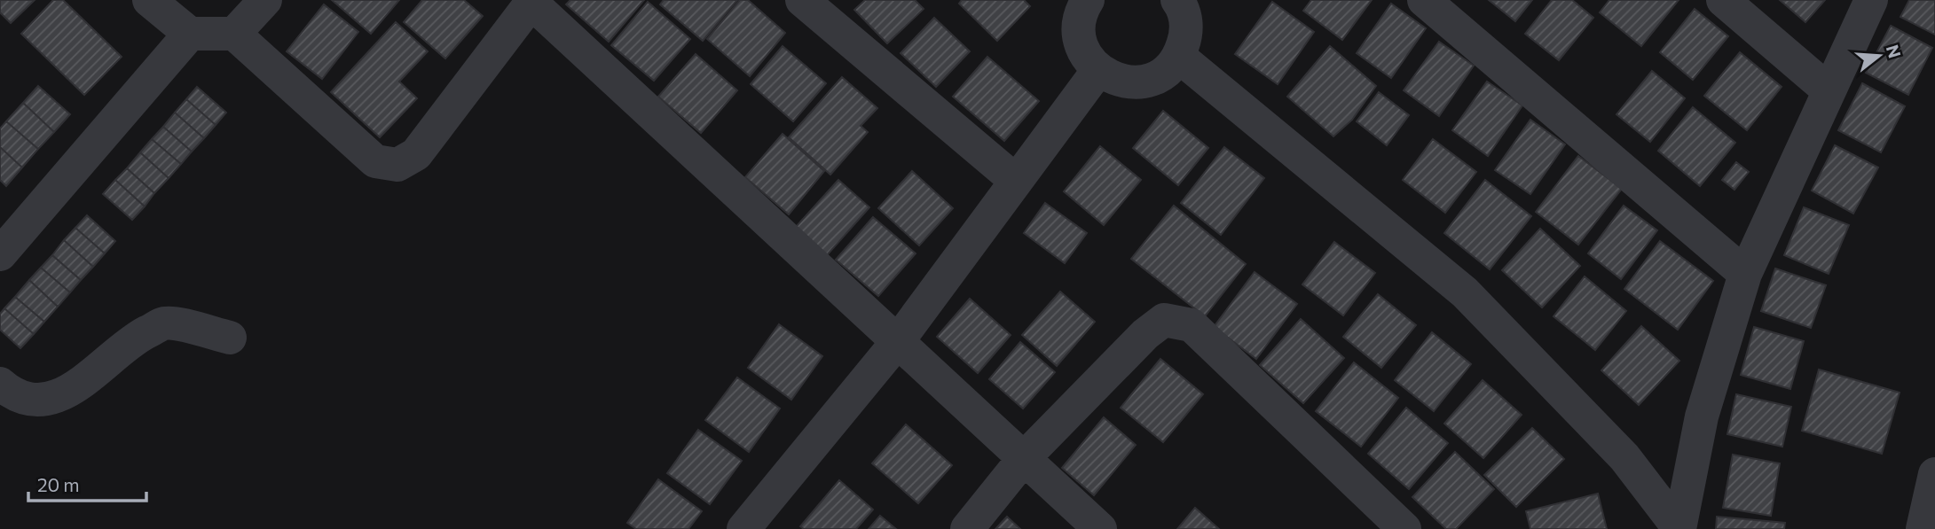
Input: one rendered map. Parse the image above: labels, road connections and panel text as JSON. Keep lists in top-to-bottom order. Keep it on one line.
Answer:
{"scale_bar":"20 m","north":"right"}
